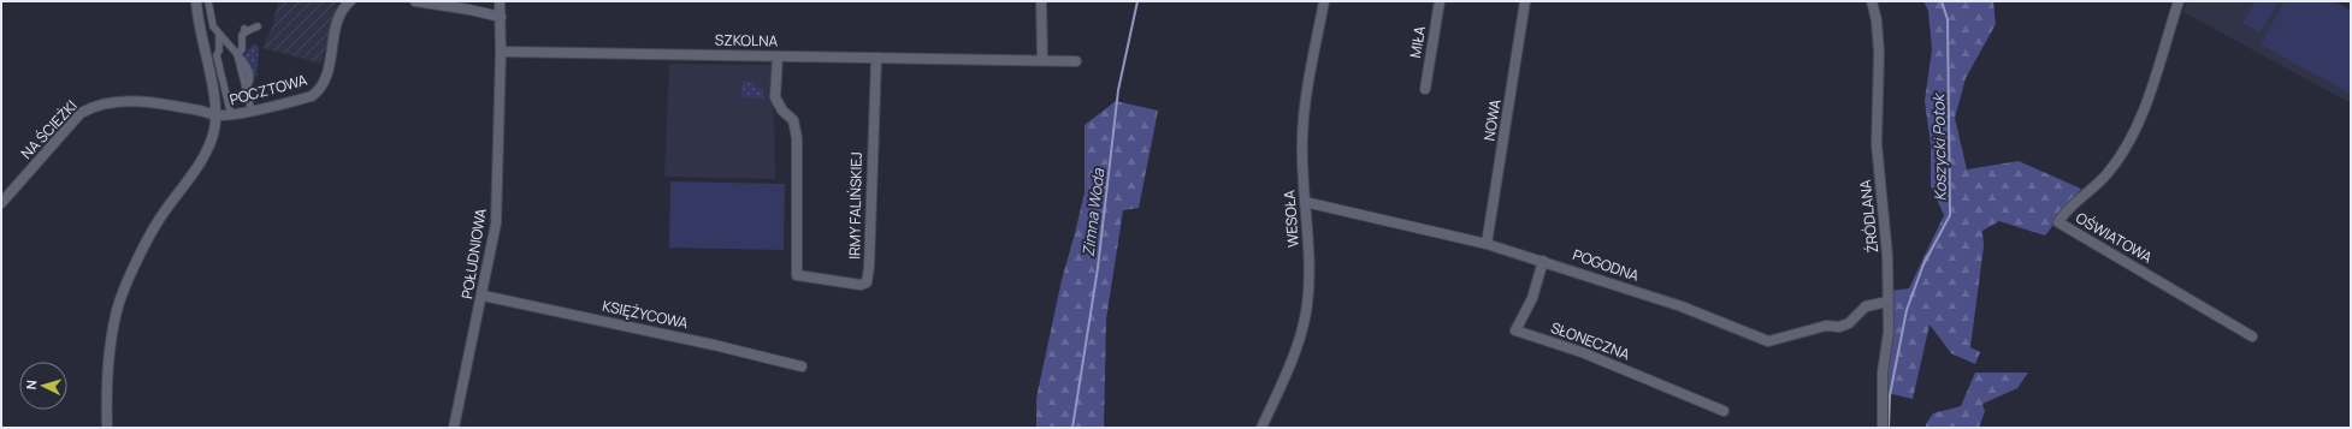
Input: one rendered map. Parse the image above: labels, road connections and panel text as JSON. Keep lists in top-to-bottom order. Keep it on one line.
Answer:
{"streets":{"street":["SZKOLNA","MIŁA","POCZTOWA","NOWA","NA ŚCIEŻKI","IRMY FALIŃSKIEJ","ŹRÓDLANA","WESOŁA","OŚWIATOWA","POŁUDNIOWA","POGODNA","KSIĘŻYCOWA","SŁONECZNA"]},"crossings":[["SZKOLNA","IRMY FALIŃSKIEJ"],["SZKOLNA","POŁUDNIOWA"],["POCZTOWA","NA ŚCIEŻKI"],["NOWA","POGODNA"],["ŹRÓDLANA","POGODNA"],["WESOŁA","POGODNA"],["POŁUDNIOWA","KSIĘŻYCOWA"],["POGODNA","SŁONECZNA"]],"water":["Koszycki Potok","Zimna Woda"],"north":"left"}
